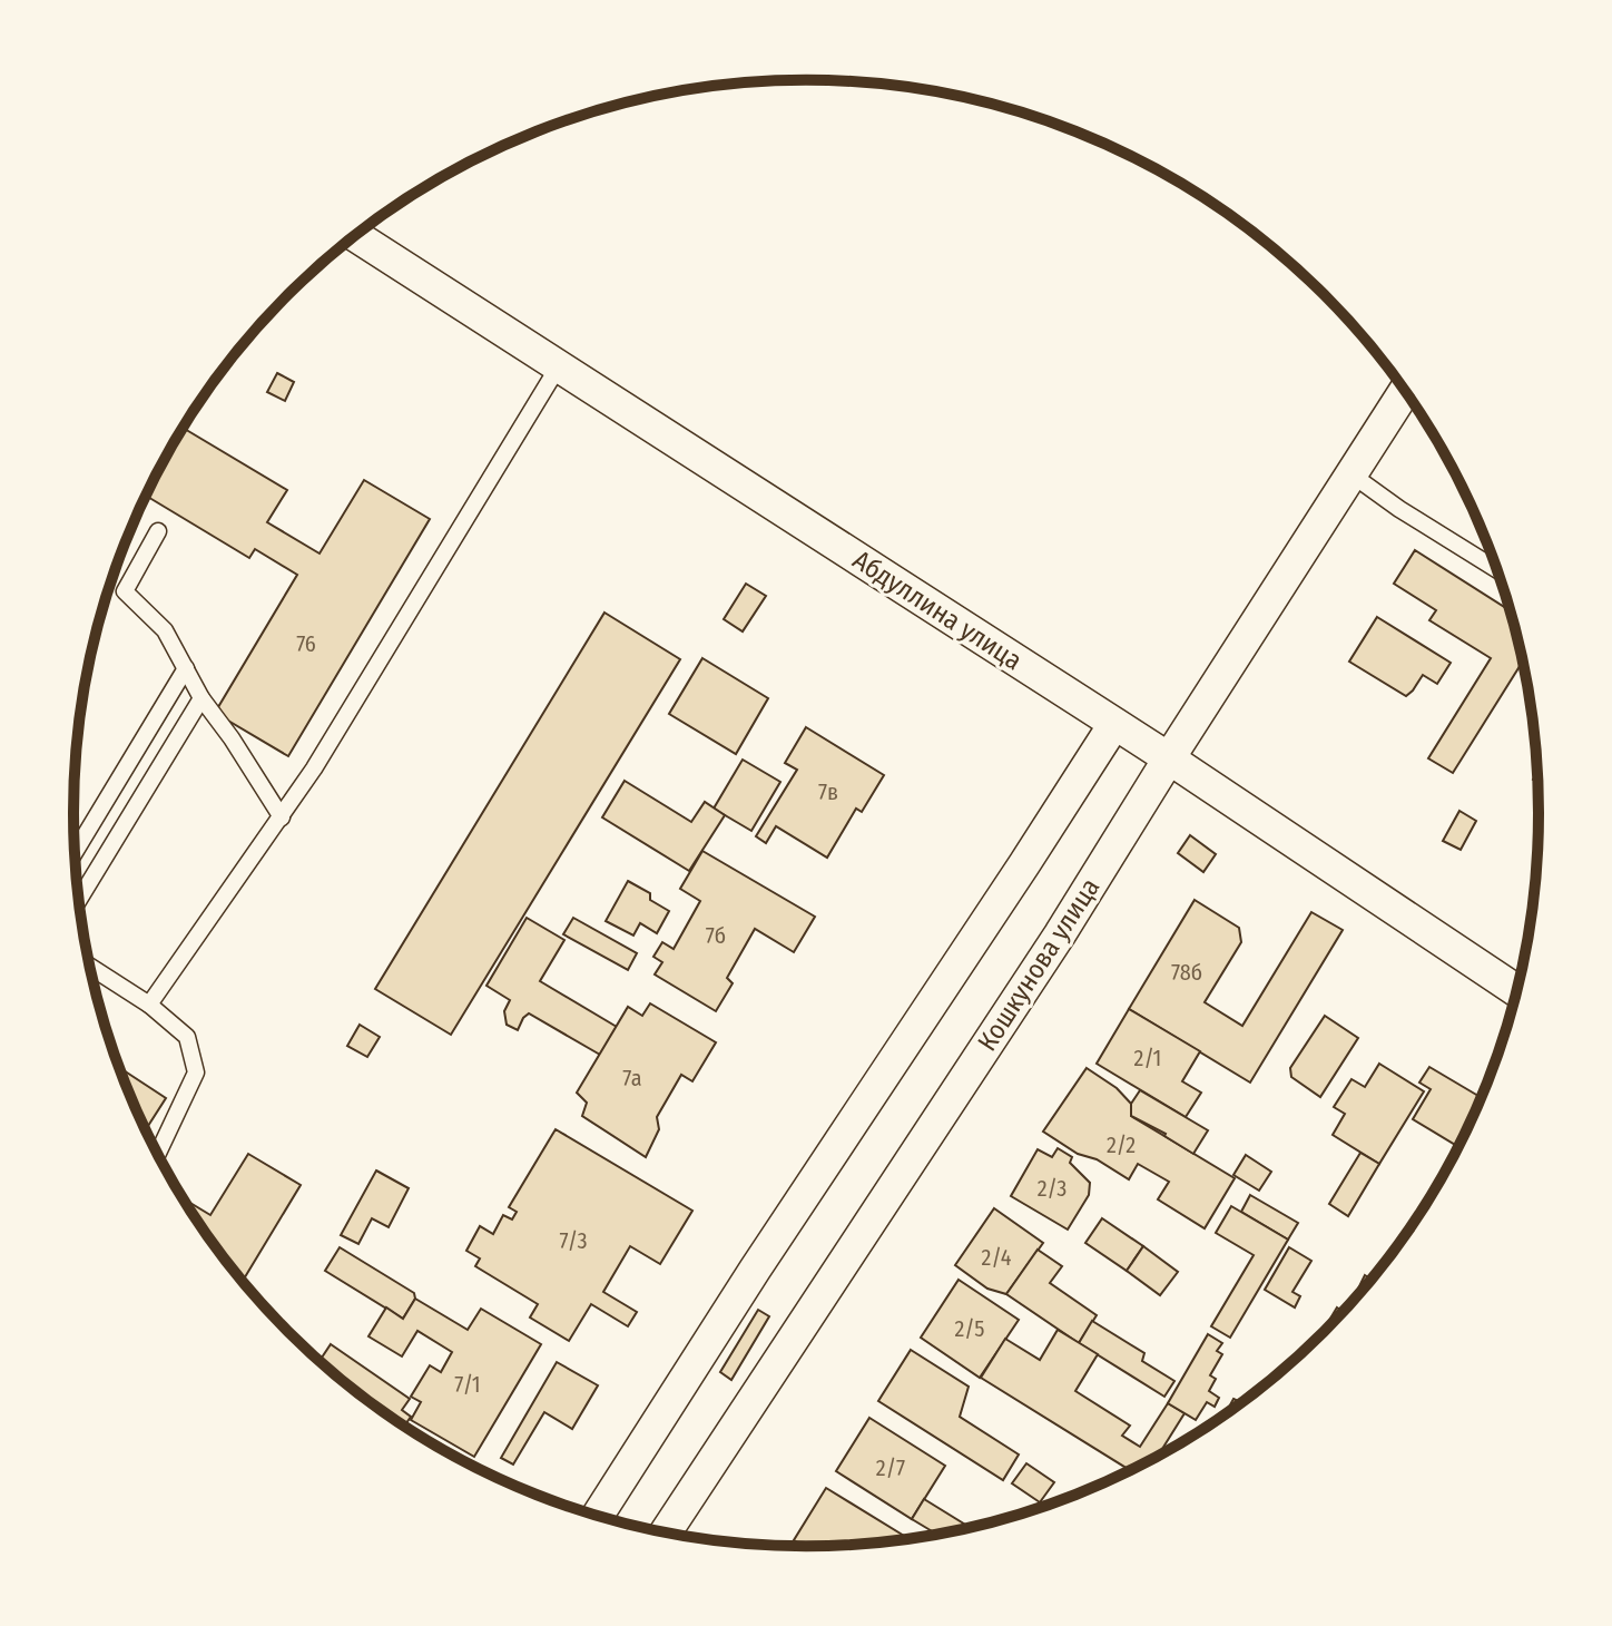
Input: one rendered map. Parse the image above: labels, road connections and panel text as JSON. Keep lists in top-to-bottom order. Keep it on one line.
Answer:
{"streets":{"street":["Абдуллина улица","Кошкунова улица"]},"crossings":[["Абдуллина улица","Кошкунова улица"]],"house_numbers":["76","7в","7б","78б","2/1","7а","2/2","2/3","7/3","2/4","2/5","7/1","2/7"]}
